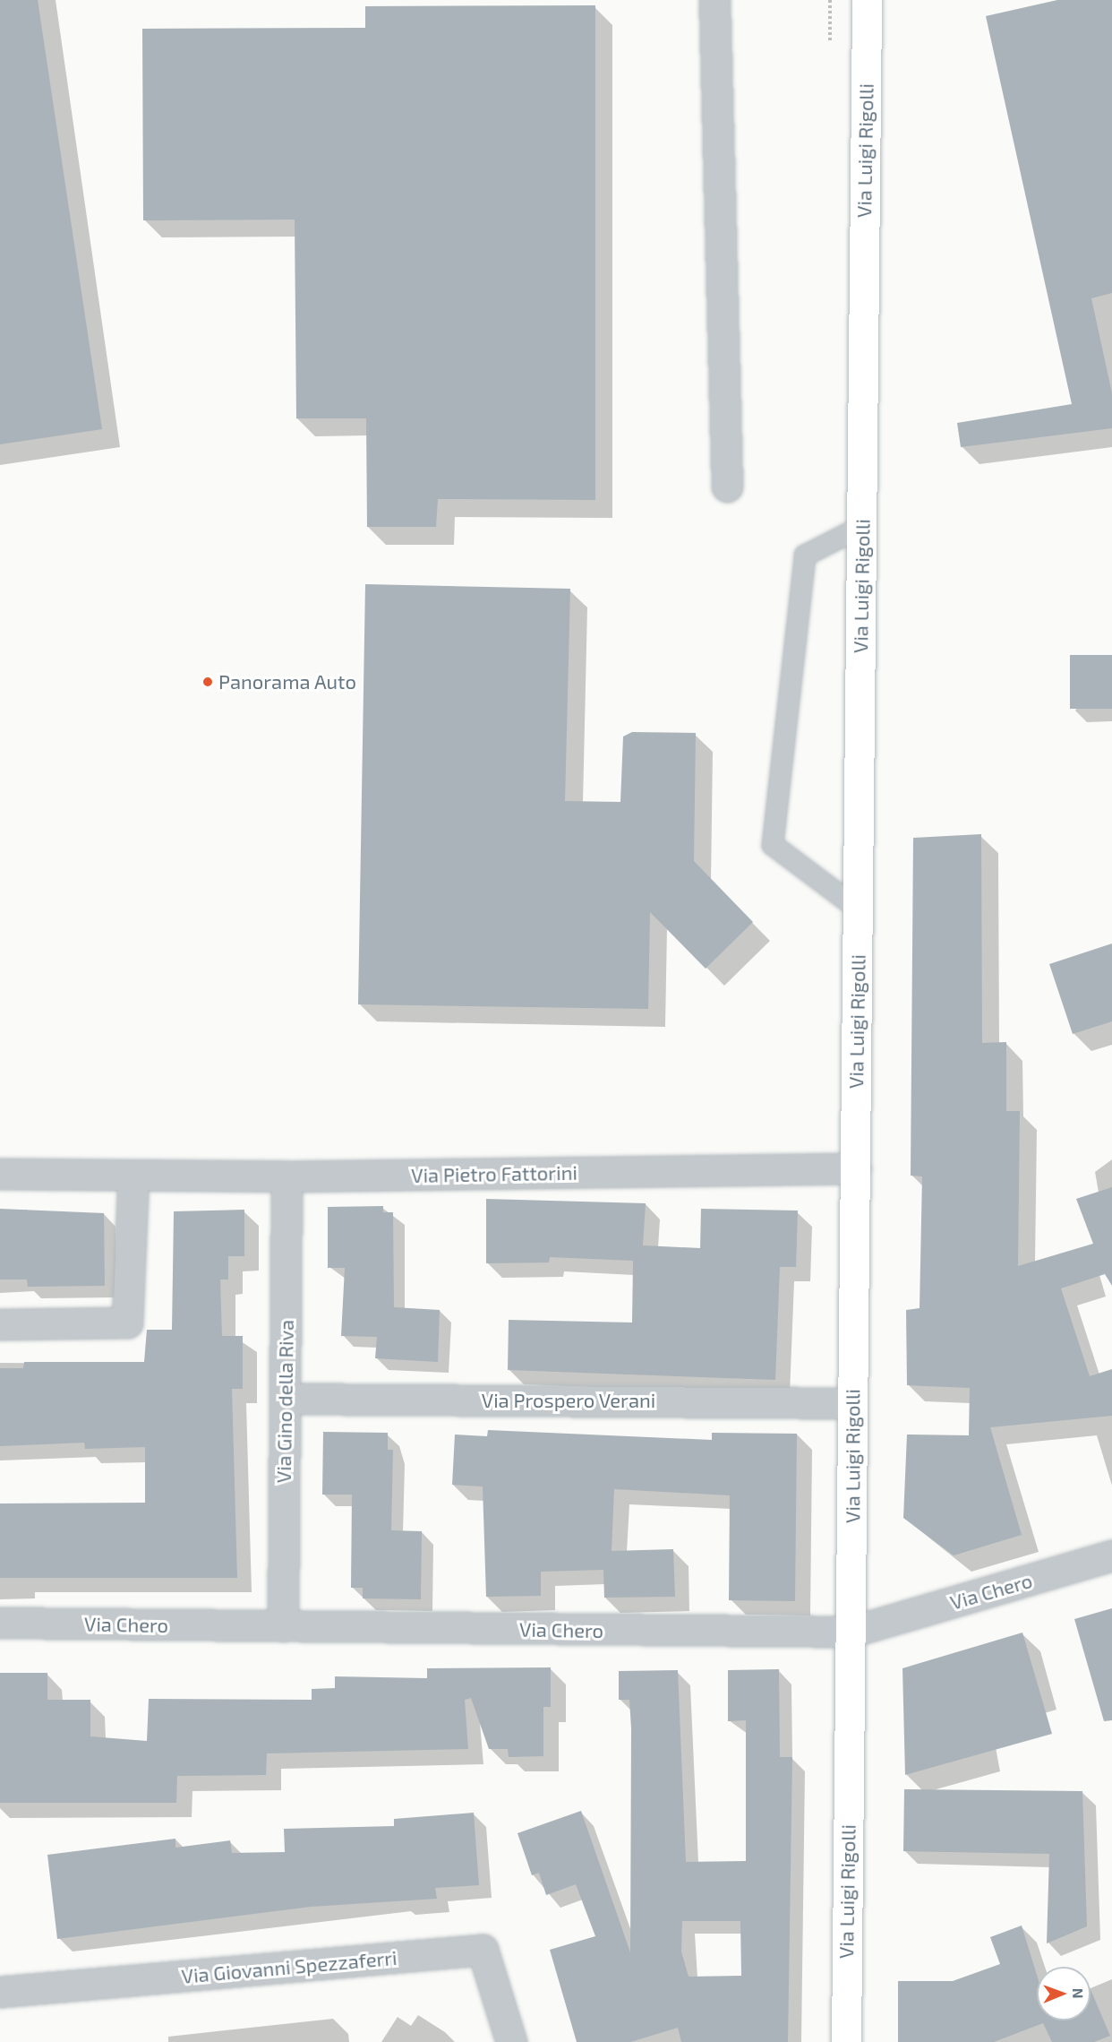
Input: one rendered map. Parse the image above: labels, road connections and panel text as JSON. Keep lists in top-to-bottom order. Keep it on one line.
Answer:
{"streets":{"main road":["Via Luigi Rigolli"],"street":["Via Pietro Fattorini","Via Prospero Verani","Via Gino della Riva","Via Chero","Via Giovanni Spezzaferri"]},"crossings":[["Via Luigi Rigolli","Via Pietro Fattorini"],["Via Luigi Rigolli","Via Prospero Verani"],["Via Luigi Rigolli","Via Chero"],["Via Pietro Fattorini","Via Gino della Riva"],["Via Prospero Verani","Via Gino della Riva"],["Via Gino della Riva","Via Chero"]],"places":["Panorama Auto"],"north":"right"}
